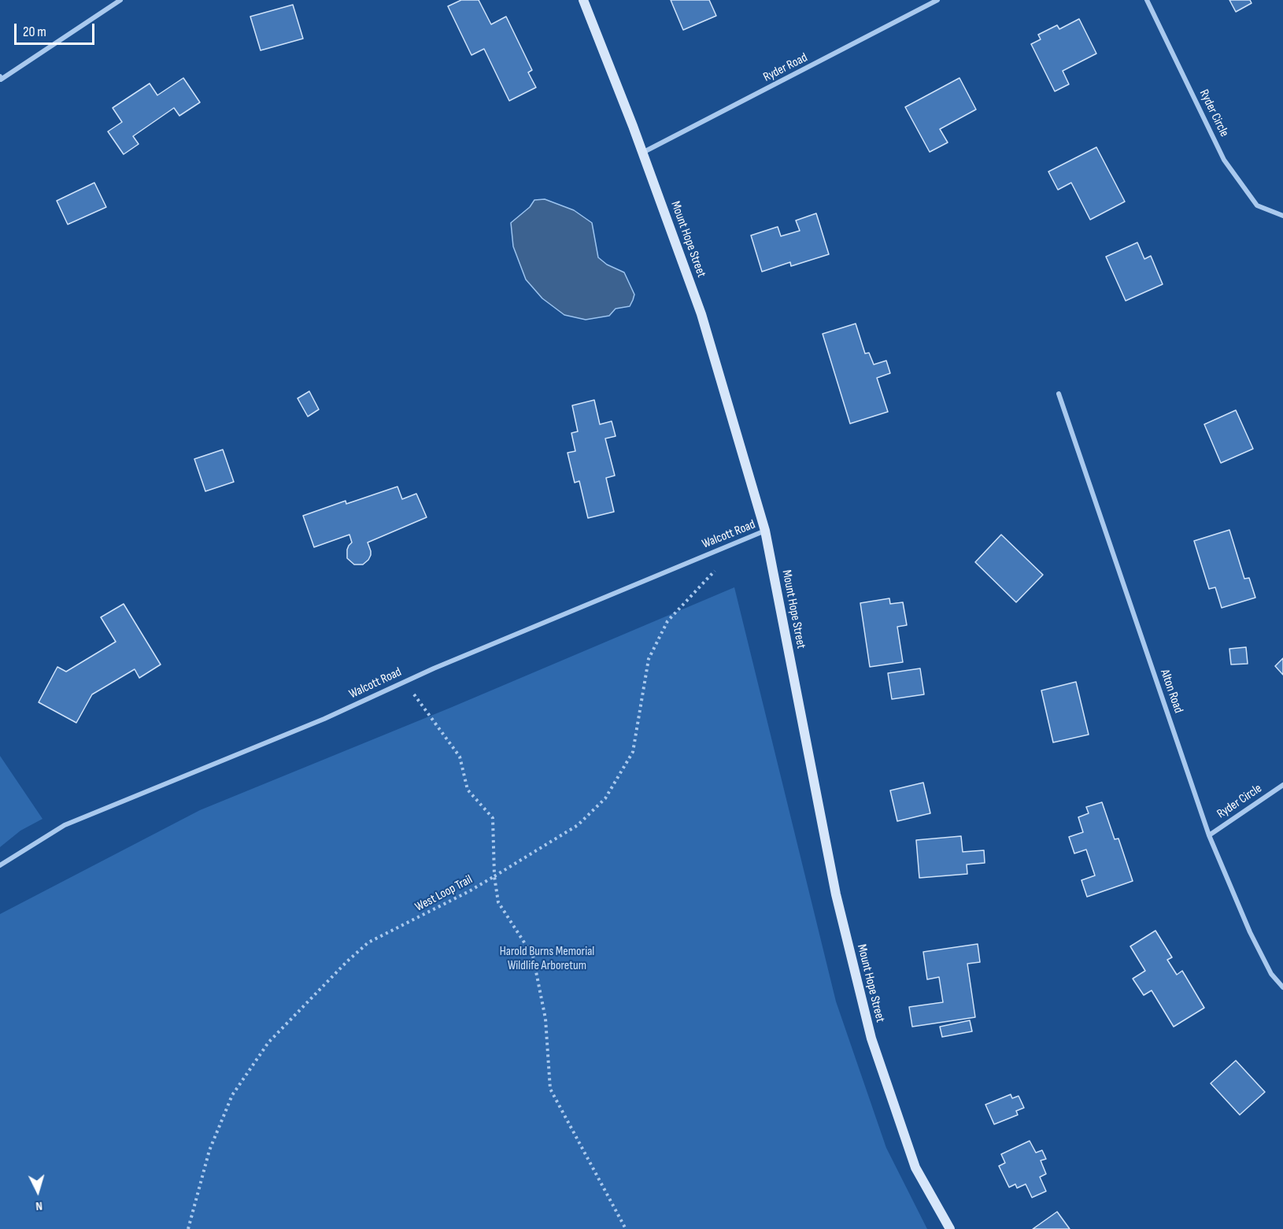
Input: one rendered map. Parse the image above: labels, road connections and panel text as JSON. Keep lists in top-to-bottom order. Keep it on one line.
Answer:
{"streets":{"street":["Ryder Road","Ryder Circle","Mount Hope Street","Walcott Road","Alton Road"],"path":["West Loop Trail"]},"crossings":[["Ryder Road","Mount Hope Street"],["Ryder Circle","Alton Road"],["Mount Hope Street","Walcott Road"]],"parks":["Harold Burns Memorial Wildlife Arboretum"],"scale_bar":"20 m","north":"bottom"}
